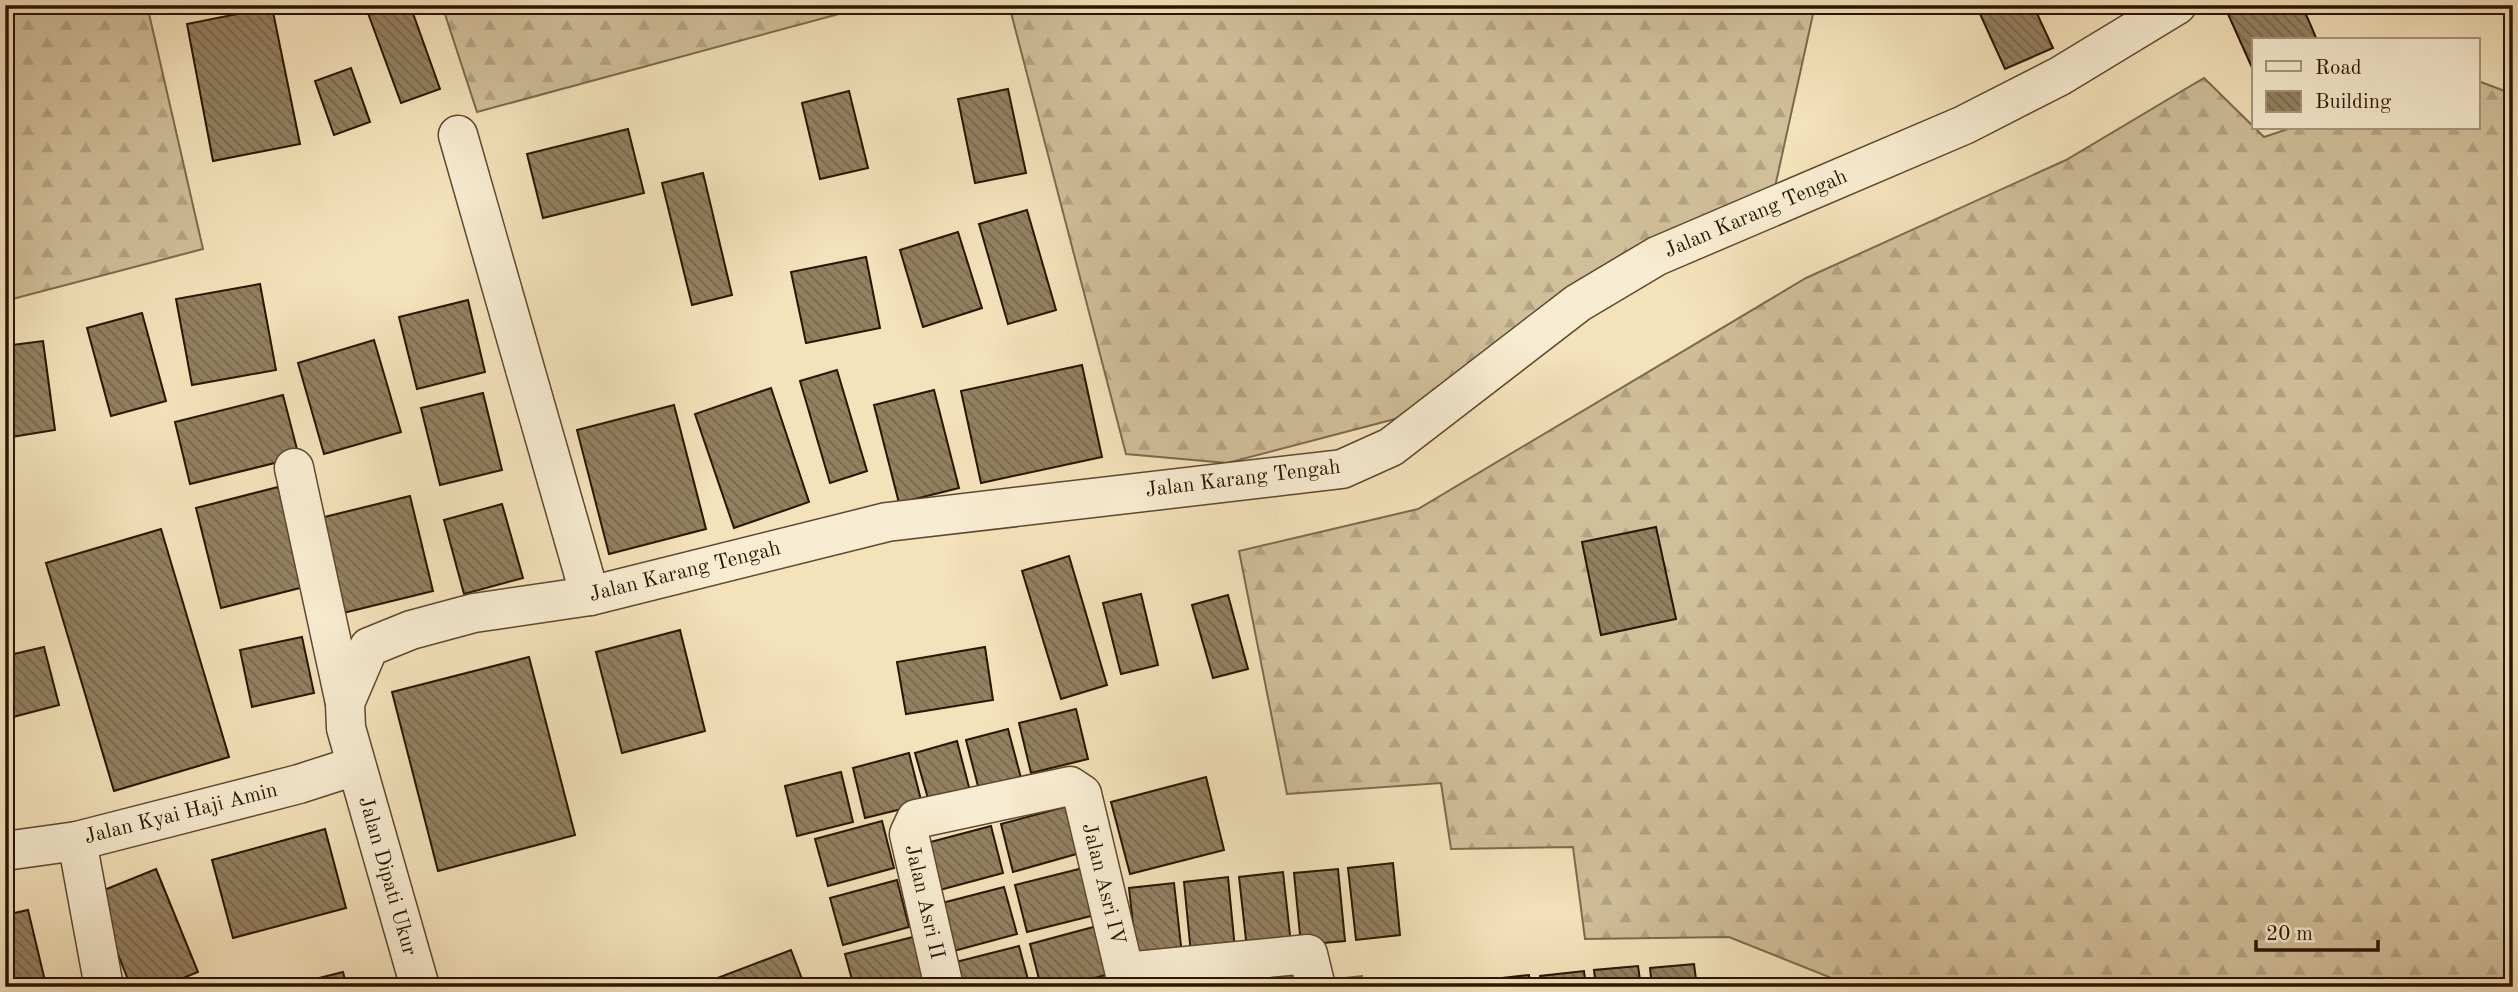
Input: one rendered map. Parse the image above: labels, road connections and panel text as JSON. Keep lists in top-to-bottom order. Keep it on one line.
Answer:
{"streets":{"street":["Jalan Karang Tengah","Jalan Kyai Haji Amin","Jalan Dipati Ukur","Jalan Asri IV","Jalan Asri II"]},"crossings":[["Jalan Karang Tengah","Jalan Kyai Haji Amin"],["Jalan Karang Tengah","Jalan Dipati Ukur"],["Jalan Kyai Haji Amin","Jalan Dipati Ukur"],["Jalan Asri IV","Jalan Asri II"]],"legend":["Road","Building"],"scale_bar":"20 m"}
